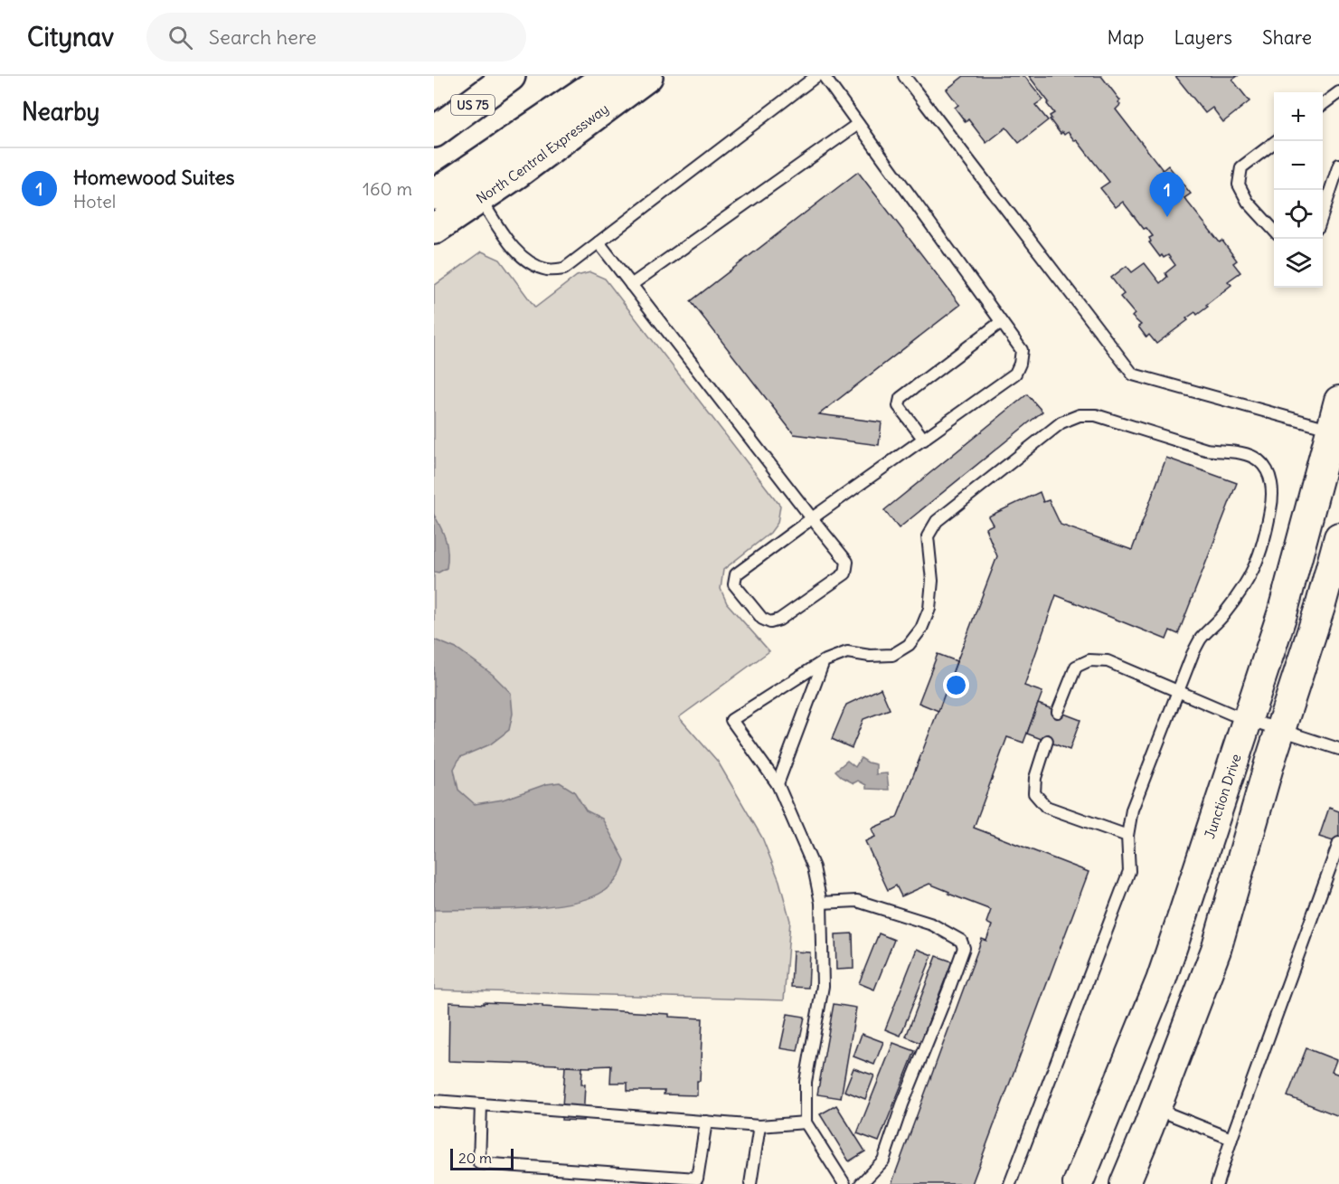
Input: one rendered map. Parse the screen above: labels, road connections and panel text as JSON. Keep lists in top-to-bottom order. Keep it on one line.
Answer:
{"streets":{"main road":["US 75","North Central Expressway"],"street":["Junction Drive"]},"scale_bar":"20 m","page":{"header":"Citynav","search":"Search here","nav":["Map","Layers","Share"],"heading":"Nearby","map_buttons":["+","−"],"list":[{"mark":"1","name":"Homewood Suites","note":"Hotel","value":"160 m"}],"pins":"1","scale":"20 m"}}
